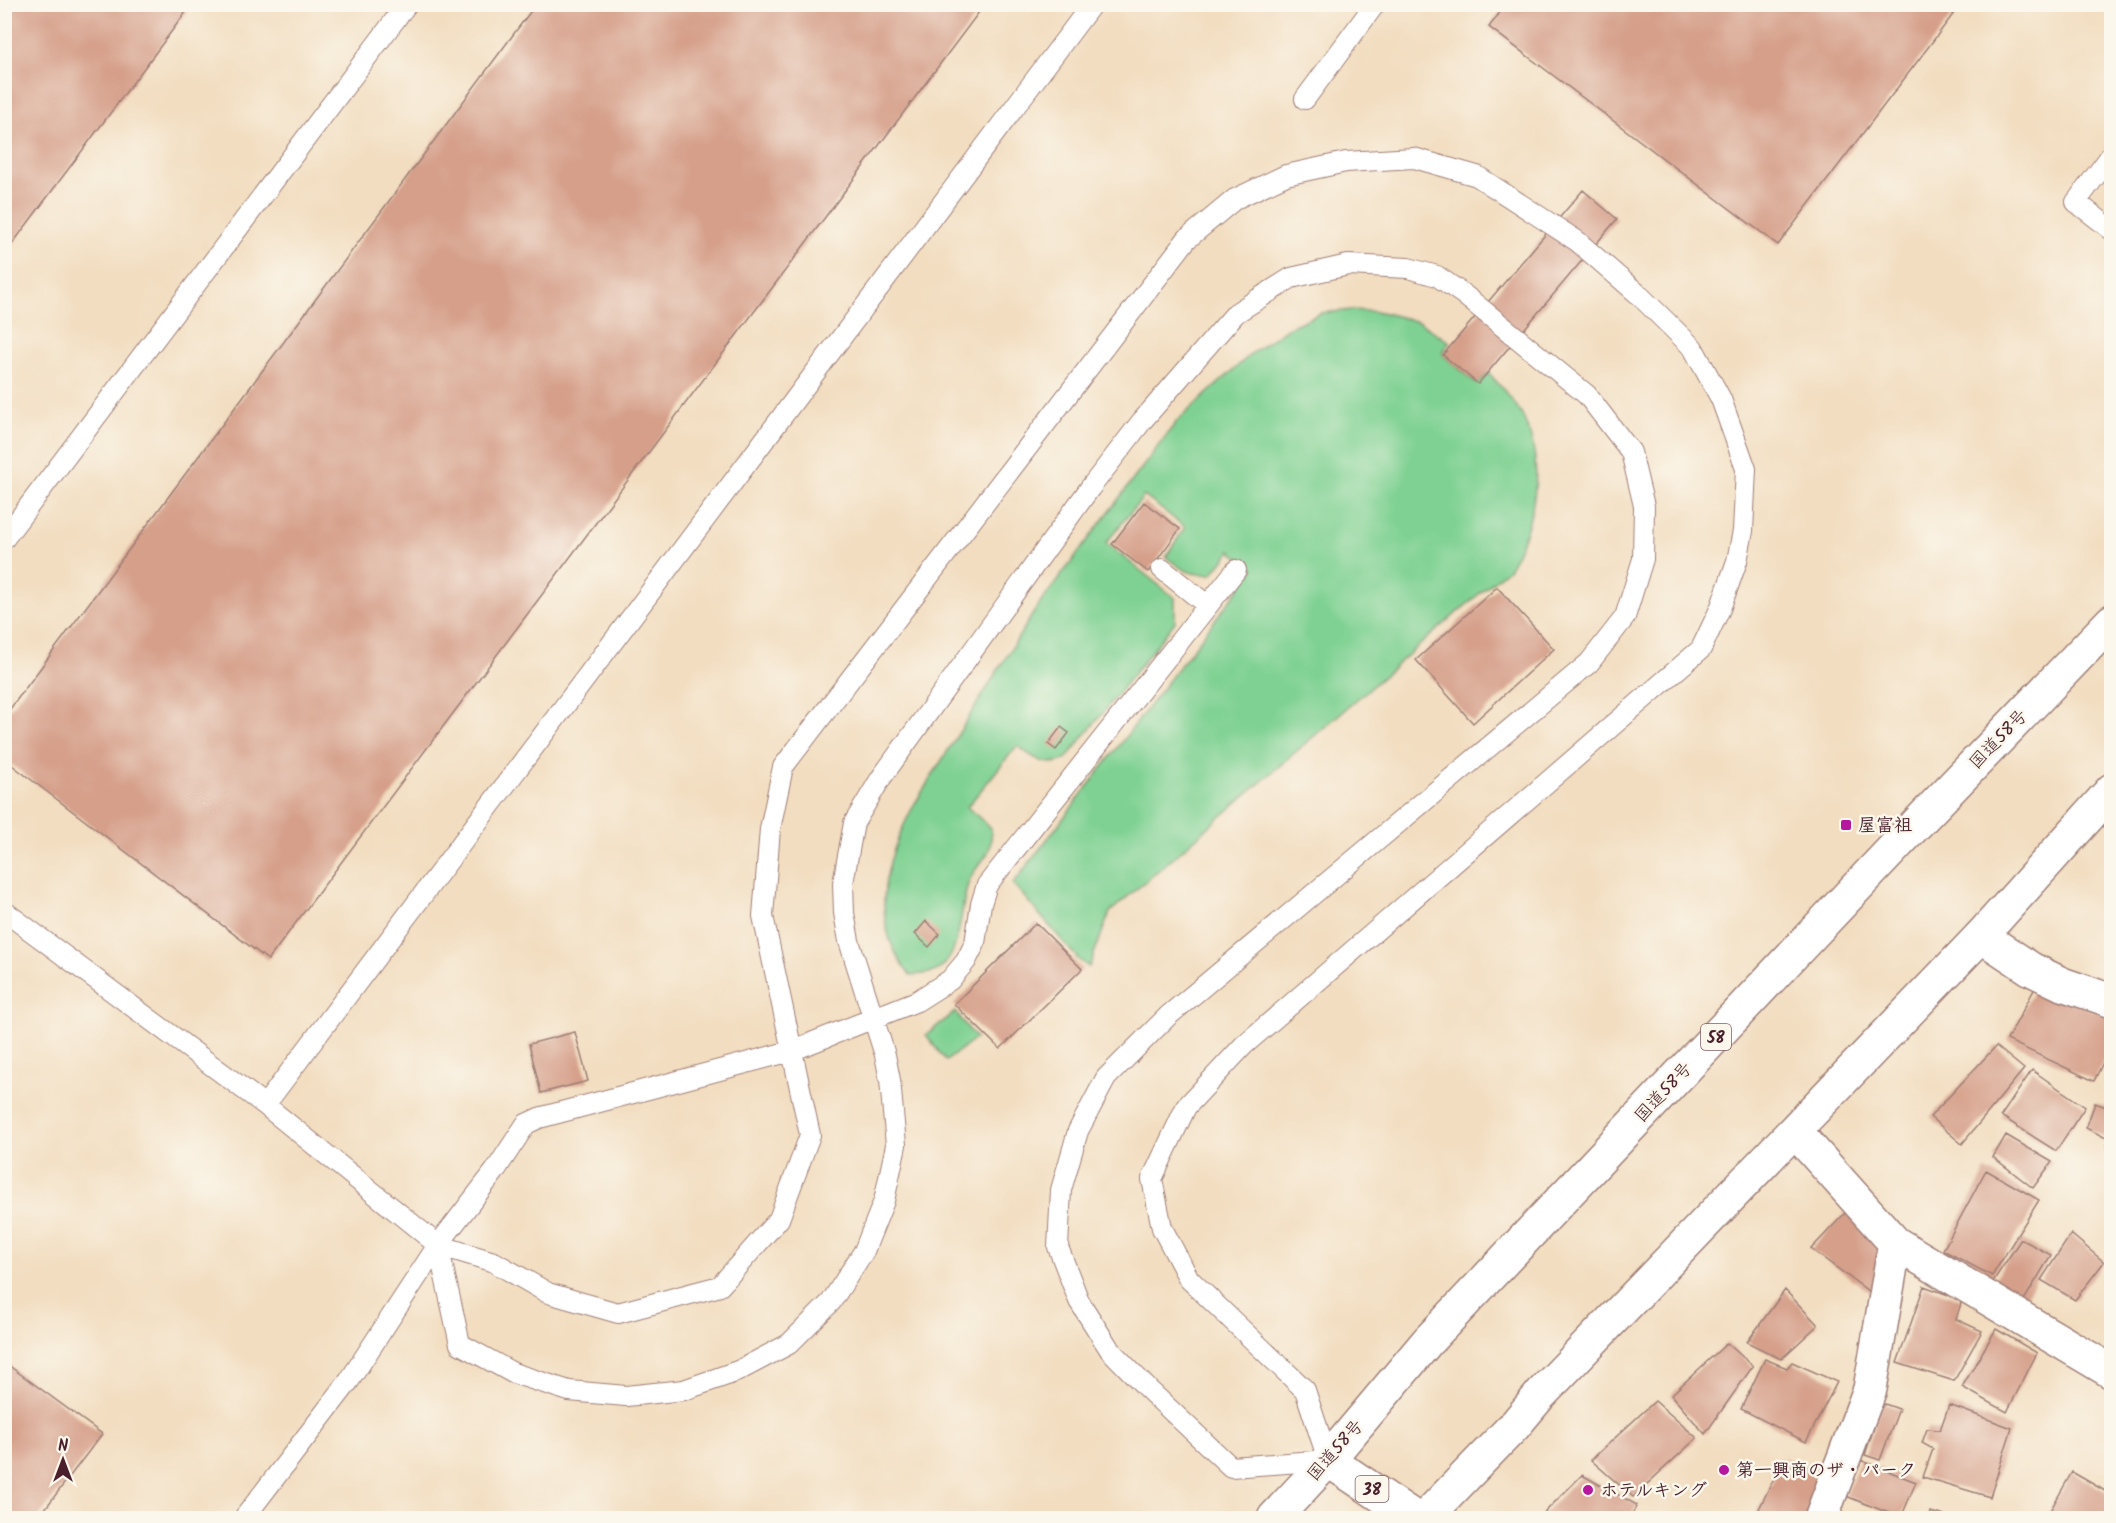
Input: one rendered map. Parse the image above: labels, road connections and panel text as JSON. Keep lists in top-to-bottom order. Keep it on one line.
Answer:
{"streets":{"main road":["国道58号","58","38"]},"crossings":[["国道58号","38"]],"places":{"transit":["屋富祖"],"other":["第一興商のザ・パーク","ホテルキング"]},"north":"top"}
